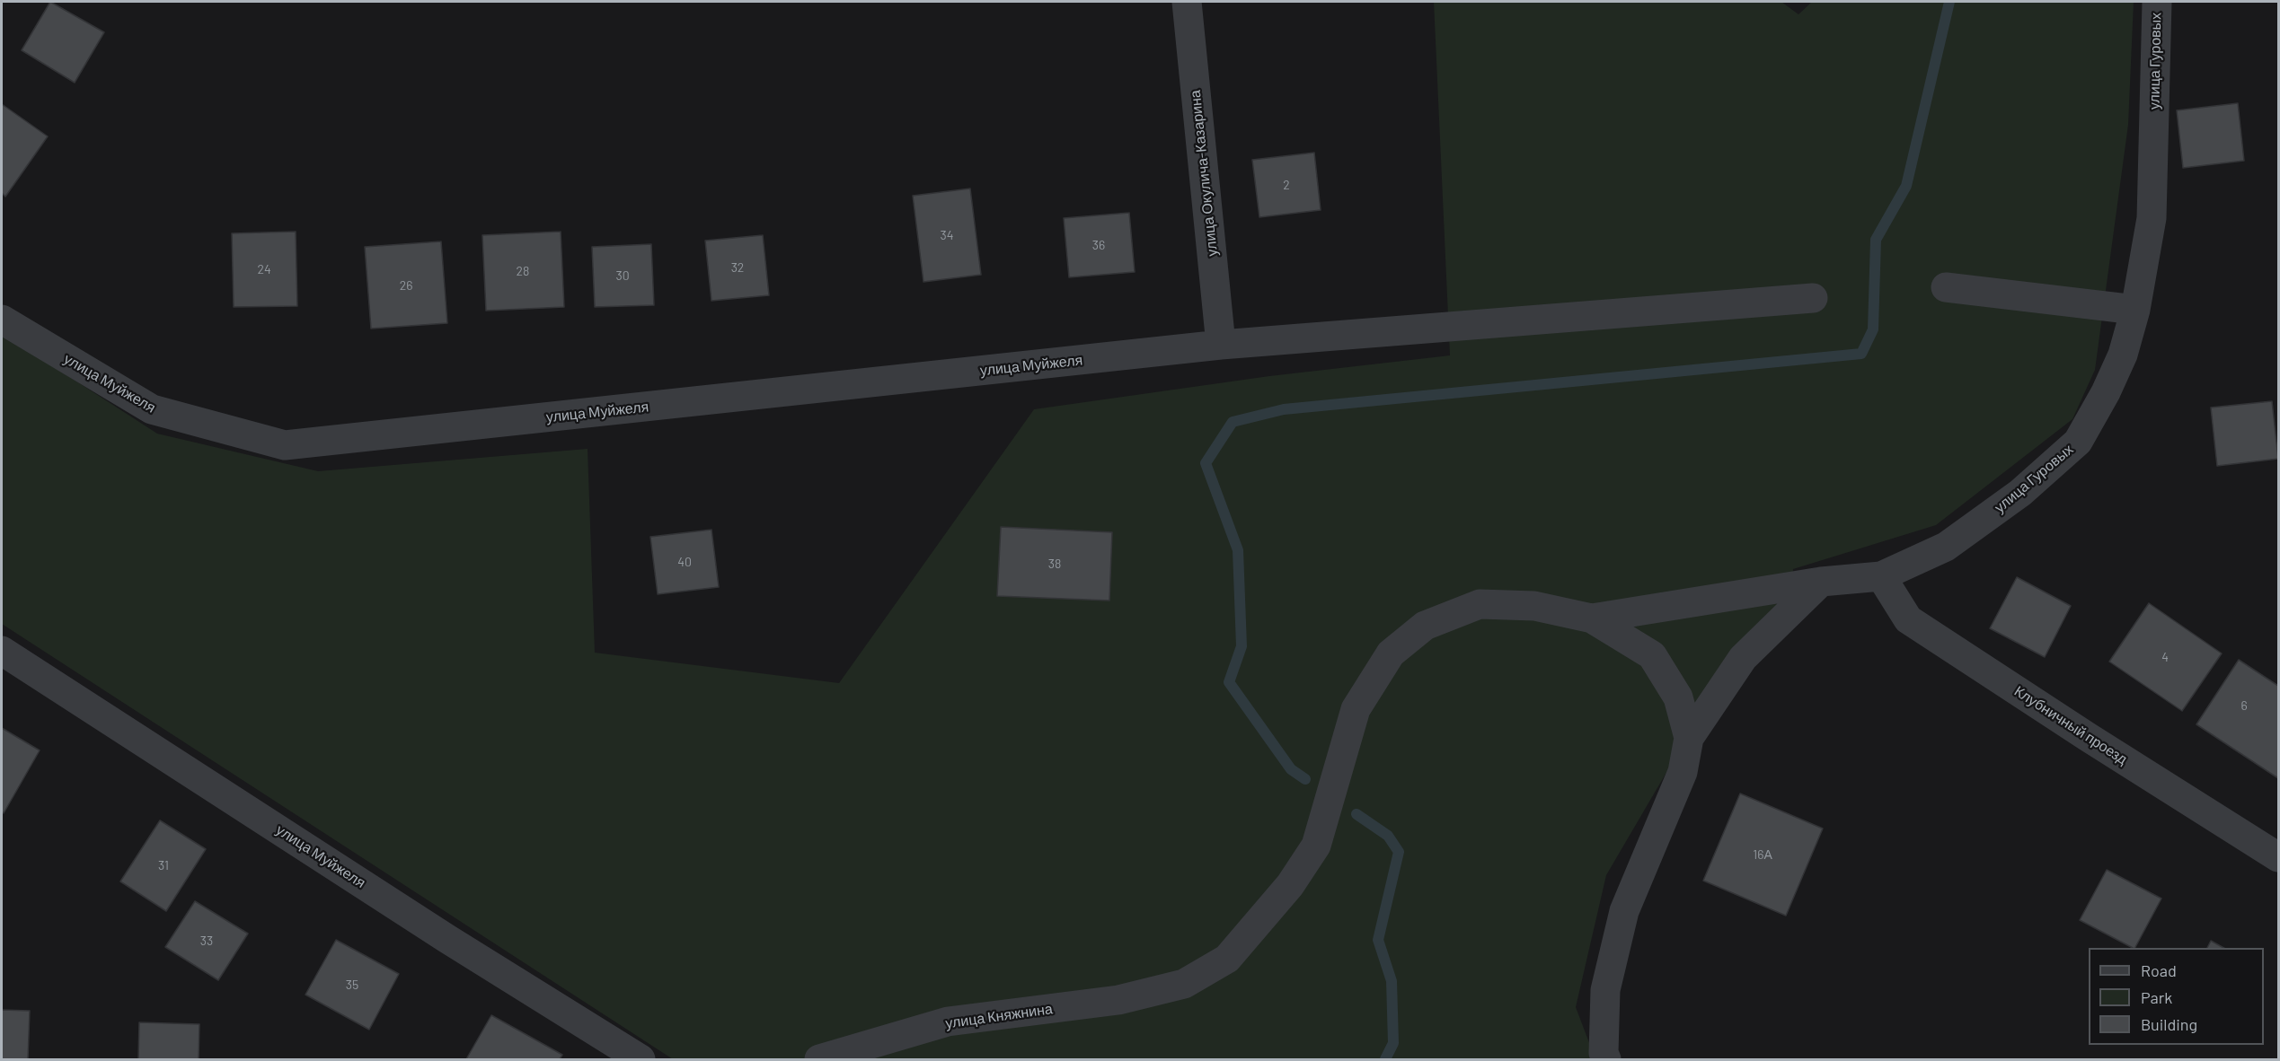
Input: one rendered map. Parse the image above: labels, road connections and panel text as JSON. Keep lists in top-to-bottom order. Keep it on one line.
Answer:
{"streets":{"street":["улица Гуровых","улица Окулича-Казарина","улица Муйжеля","Клубничный проезд","улица Княжнина"]},"crossings":[["улица Гуровых","Клубничный проезд"],["улица Гуровых","улица Княжнина"],["улица Окулича-Казарина","улица Муйжеля"]],"house_numbers":["2","34","36","32","24","28","30","26","40","38","4","6","16А","31","33","35"],"legend":["Road","Park","Building"]}
